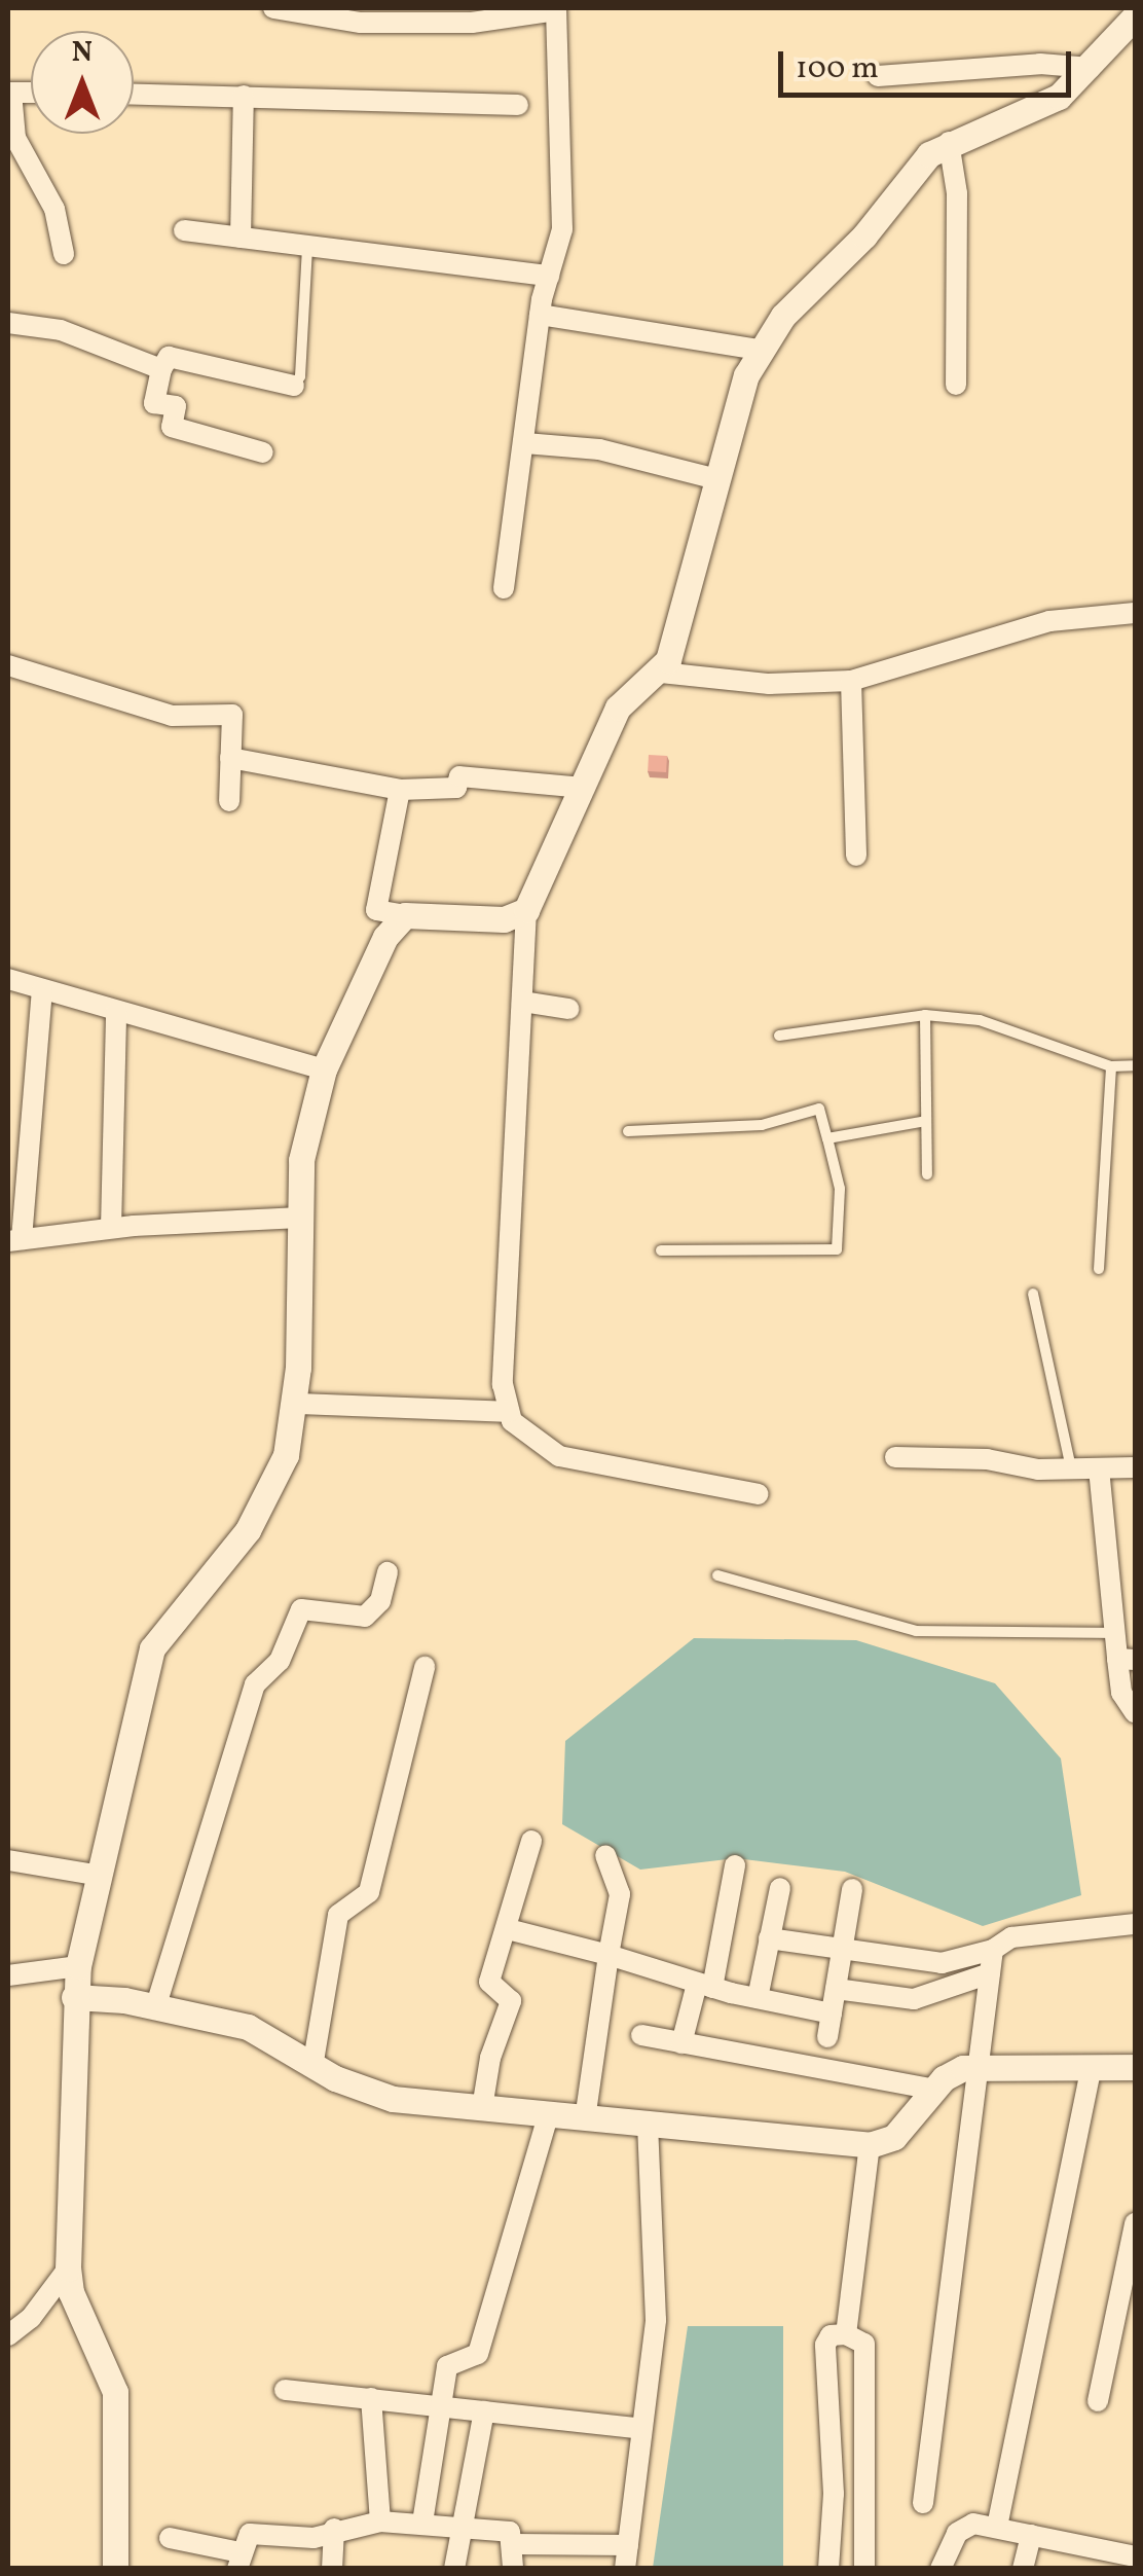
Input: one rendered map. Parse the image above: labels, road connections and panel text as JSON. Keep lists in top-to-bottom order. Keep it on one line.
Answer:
{"scale_bar":"100 m","north":"top"}
